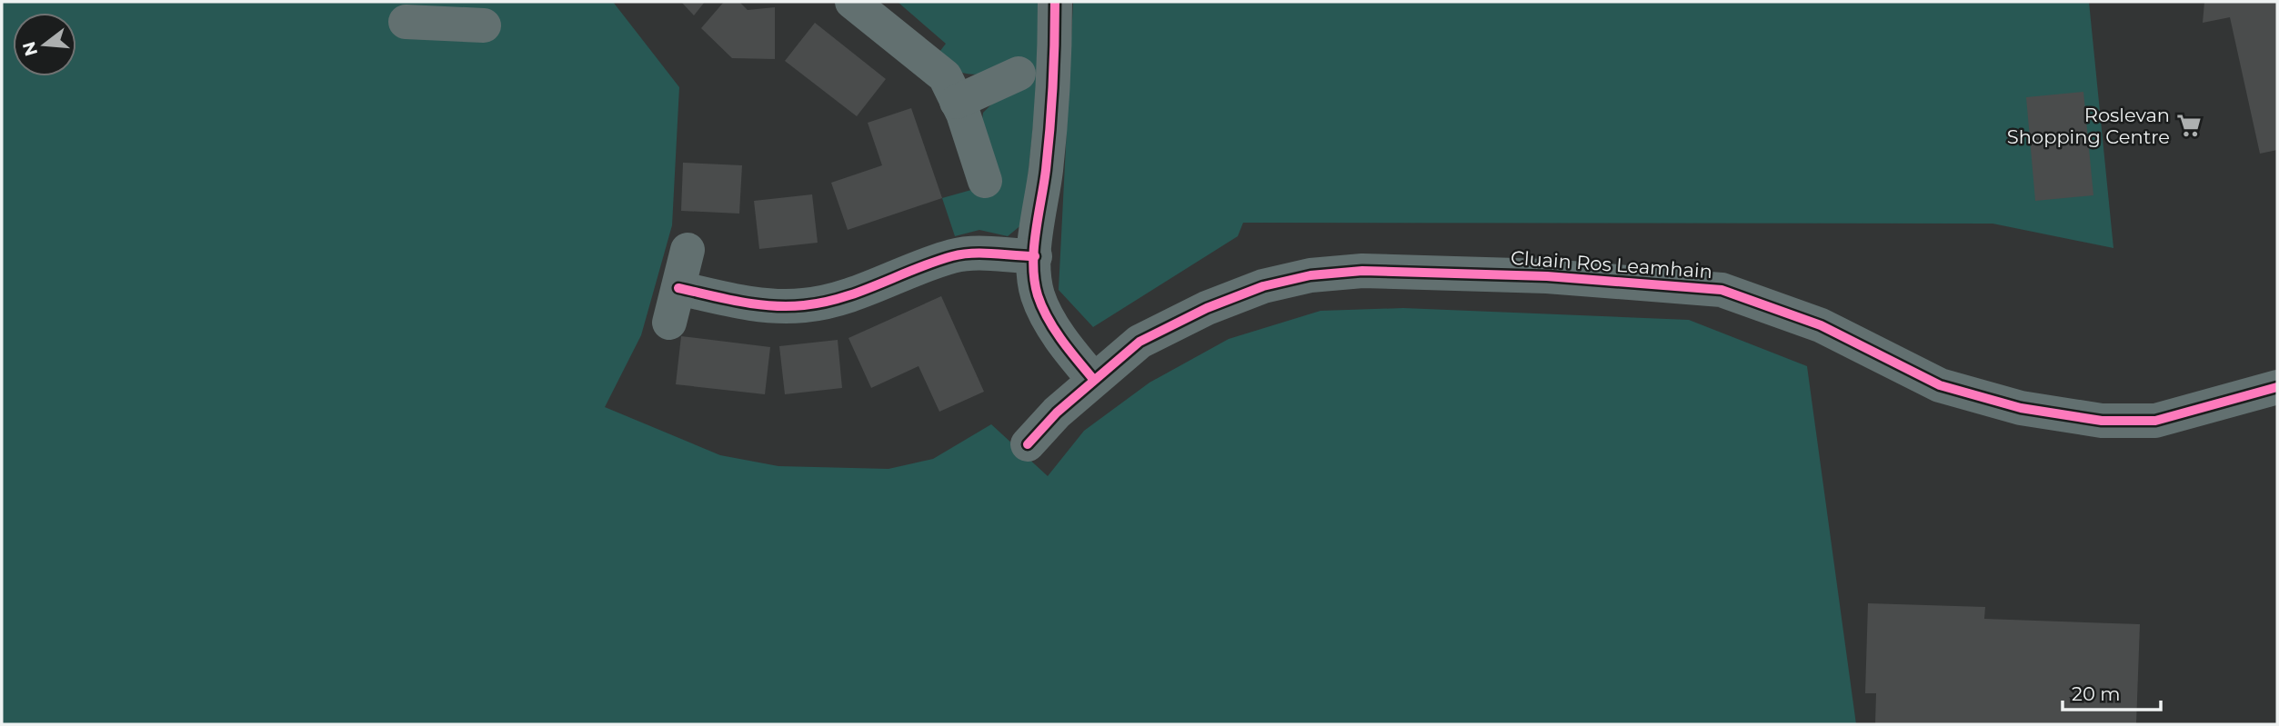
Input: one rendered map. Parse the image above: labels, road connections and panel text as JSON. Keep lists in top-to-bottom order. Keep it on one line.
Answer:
{"streets":{"street":["Cluain Ros Leamhain"]},"places":{"supermarket":["Roslevan Shopping Centre"]},"scale_bar":"20 m","north":"left"}
